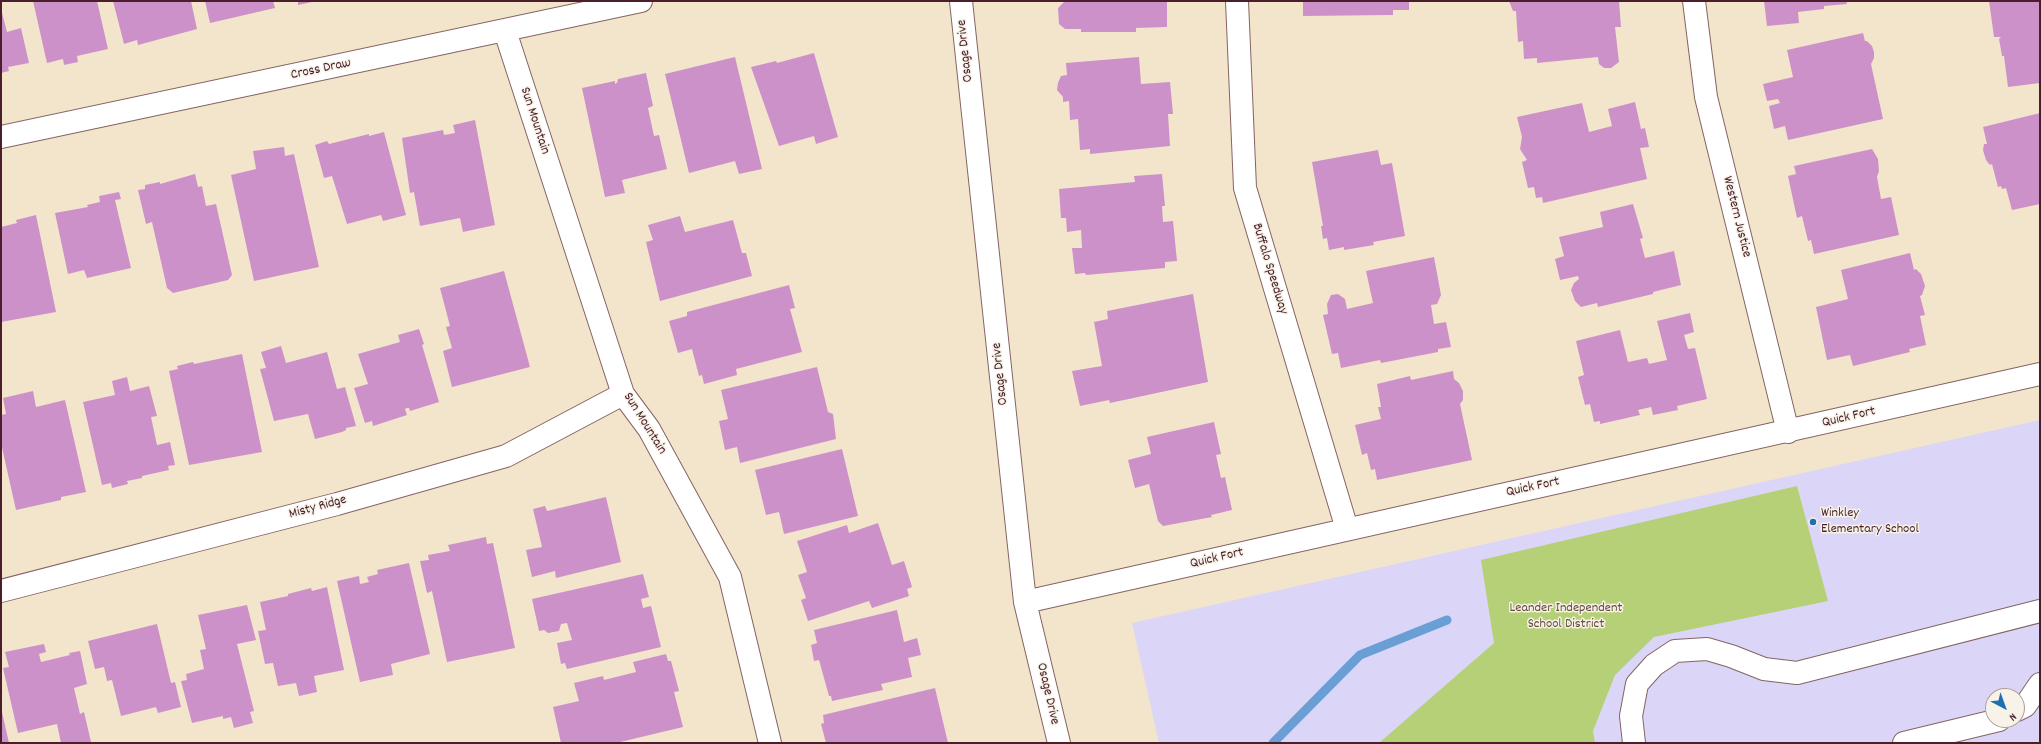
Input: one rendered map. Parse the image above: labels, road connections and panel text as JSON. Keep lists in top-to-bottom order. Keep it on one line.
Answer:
{"streets":{"street":["Osage Drive","Cross Draw","Sun Mountain","Western Justice","Buffalo Speedway","Quick Fort","Misty Ridge"]},"crossings":[["Osage Drive","Quick Fort"],["Cross Draw","Sun Mountain"],["Sun Mountain","Misty Ridge"],["Western Justice","Quick Fort"],["Buffalo Speedway","Quick Fort"]],"parks":["Leander Independent School District"],"places":["Winkley Elementary School"],"north":"bottom right"}
